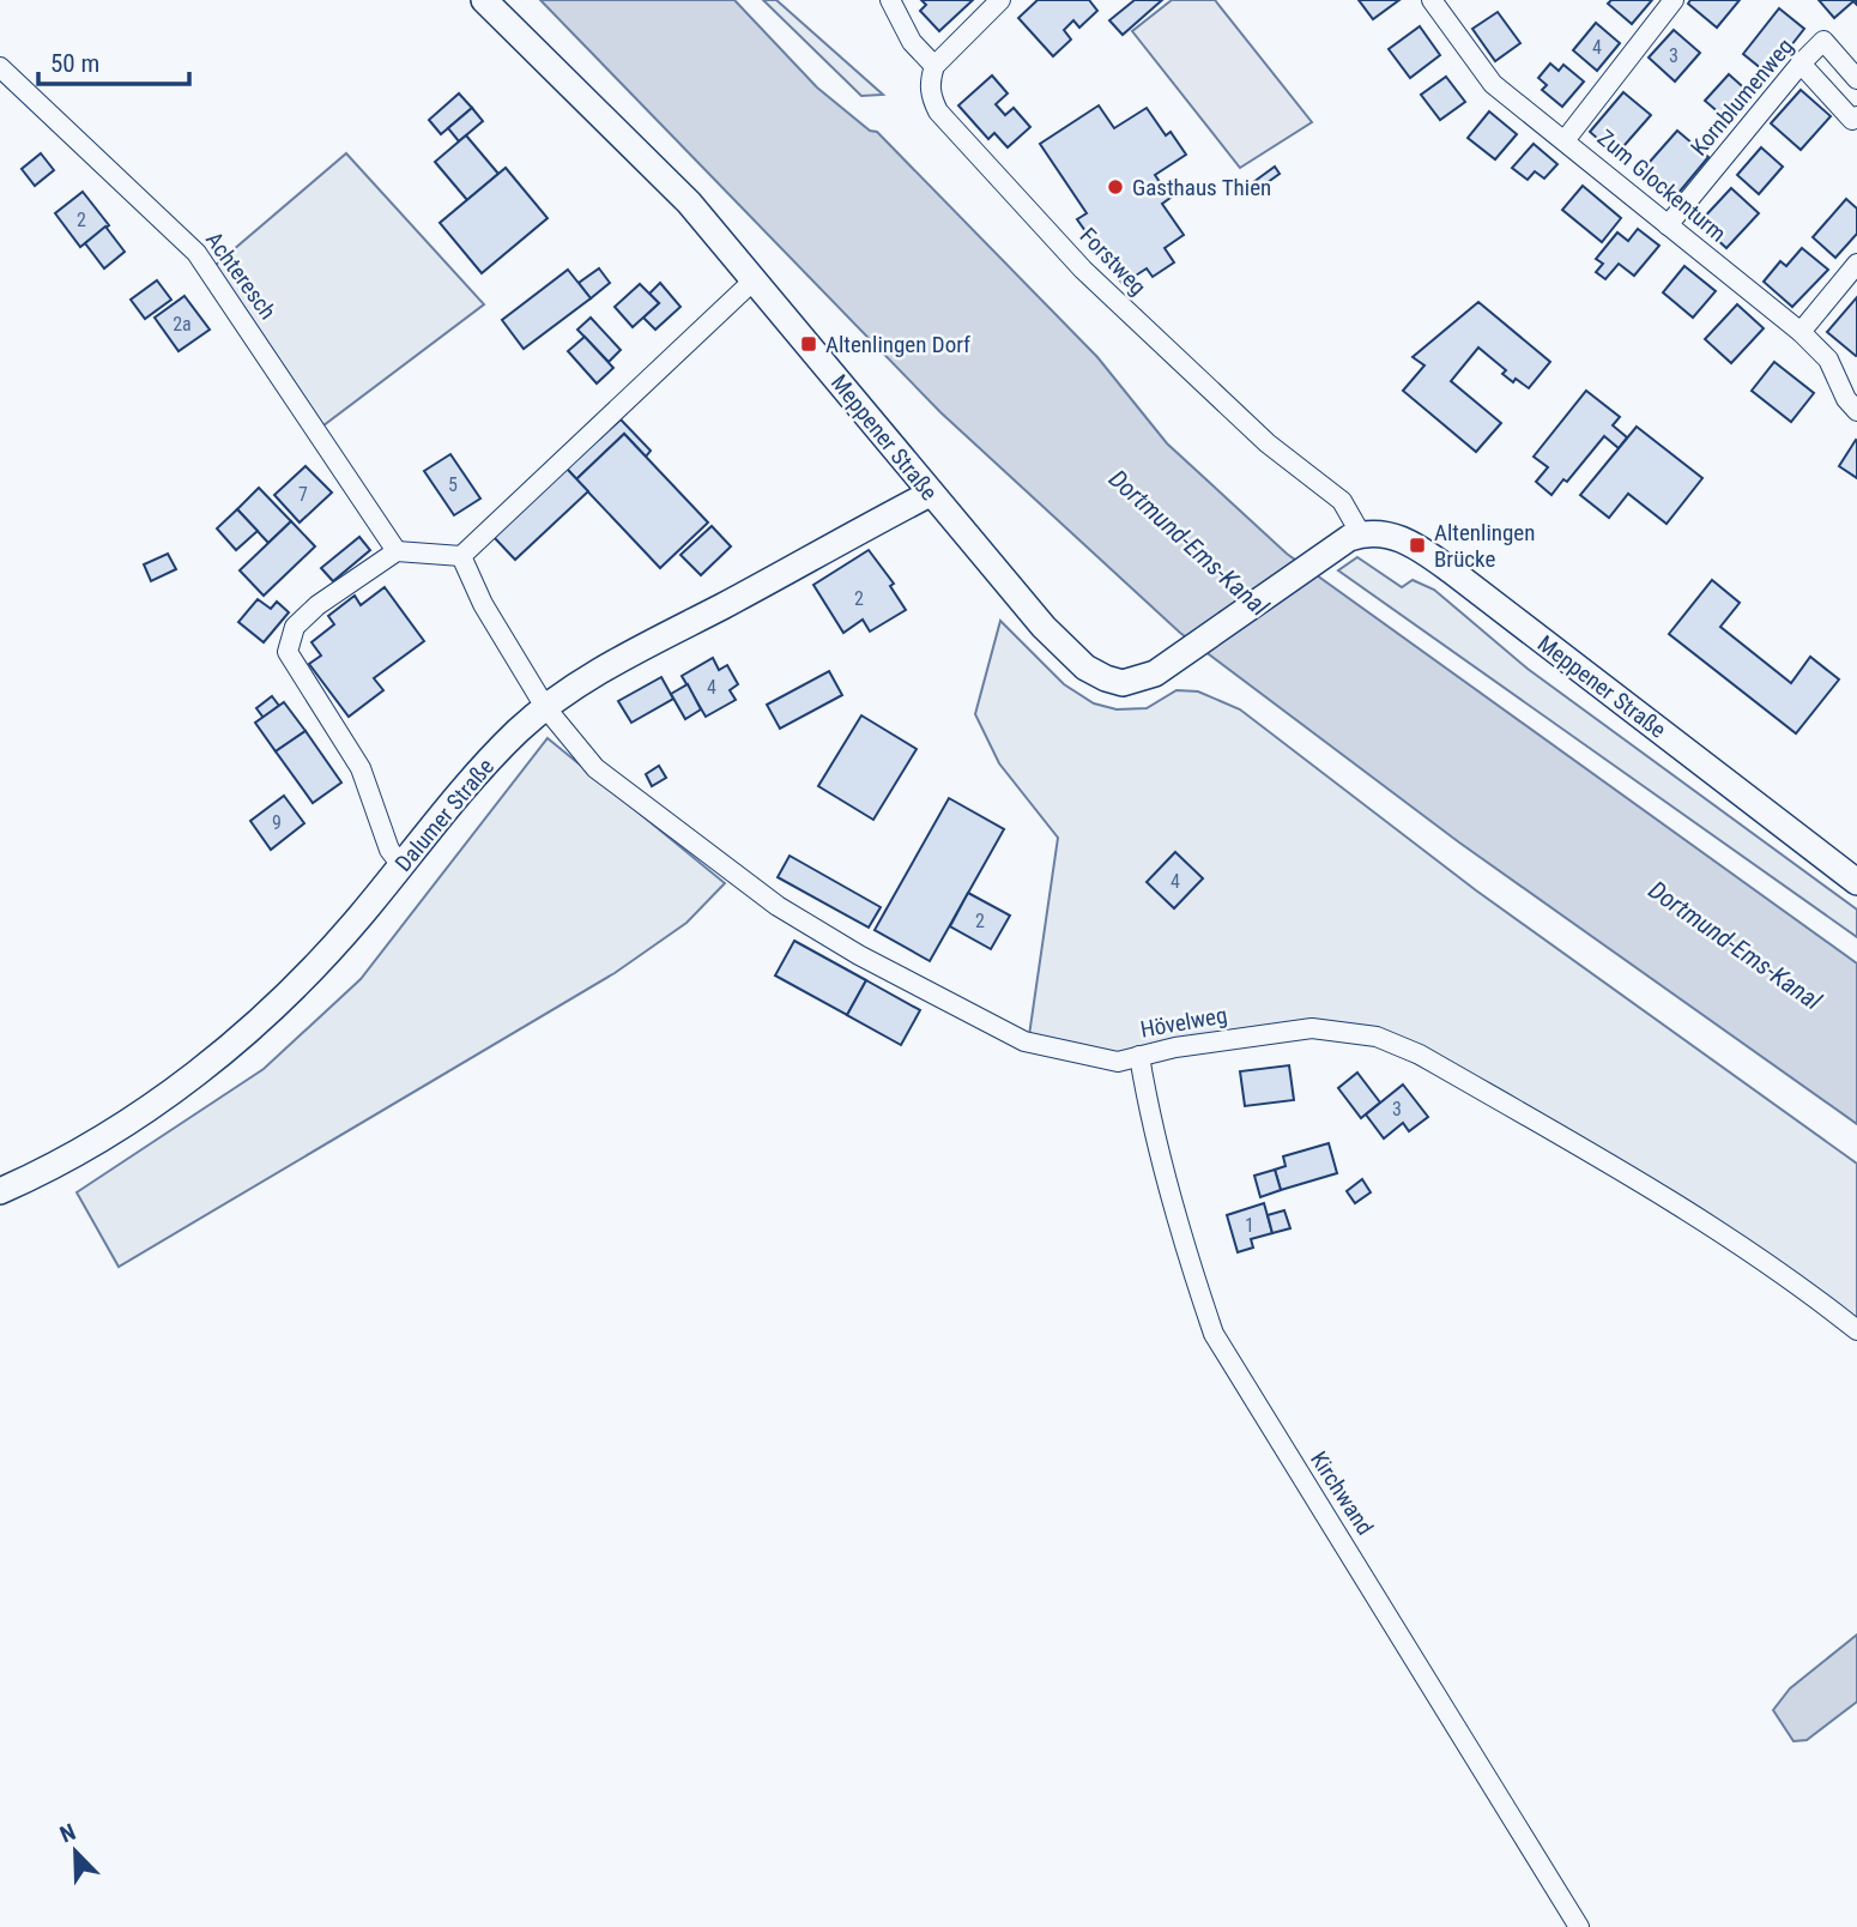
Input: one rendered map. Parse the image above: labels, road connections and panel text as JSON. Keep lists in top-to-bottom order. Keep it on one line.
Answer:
{"streets":{"main road":["Meppener Straße","Dalumer Straße"],"street":["Kornblumenweg","Zum Glockenturm","Forstweg","Achteresch","Hövelweg","Kirchwand"]},"crossings":[["Kornblumenweg","Zum Glockenturm"],["Forstweg","Meppener Straße"],["Meppener Straße","Dalumer Straße"],["Dalumer Straße","Hövelweg"],["Hövelweg","Kirchwand"]],"water":["Dortmund-Ems-Kanal"],"places":{"other":["Gasthaus Thien"],"transit":["Altenlingen Dorf","Altenlingen Brücke"]},"house_numbers":["4","3","2","2a","5","7","2","4","9","4","2","3","1"],"scale_bar":"50 m","north":"top left"}
